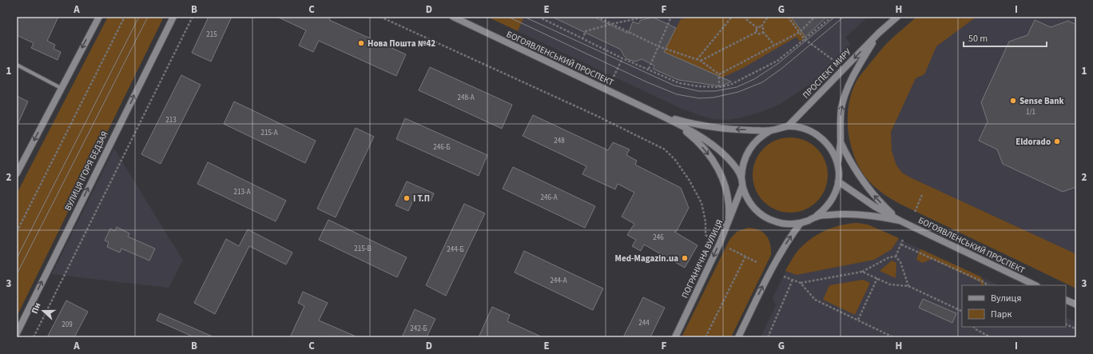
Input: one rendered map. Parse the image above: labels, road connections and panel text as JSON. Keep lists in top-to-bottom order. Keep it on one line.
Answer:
{"streets":{"main road":["БОГОЯВЛЕНСЬКИЙ ПРОСПЕКТ","ПРОСПЕКТ МИРУ","ВУЛИЦЯ ІГОРЯ БЕДЗАЯ","ПОГРАНИЧНА ВУЛИЦЯ"]},"crossings":[["БОГОЯВЛЕНСЬКИЙ ПРОСПЕКТ","ПРОСПЕКТ МИРУ"],["БОГОЯВЛЕНСЬКИЙ ПРОСПЕКТ","ПОГРАНИЧНА ВУЛИЦЯ"],["ПРОСПЕКТ МИРУ","ПОГРАНИЧНА ВУЛИЦЯ"]],"one_way":["ВУЛИЦЯ ІГОРЯ БЕДЗАЯ"],"places":["Нова Пошта №42","Sense Bank","Eldorado","І Т.П","Med-Magazin.ua"],"house_numbers":["215","248-А","1/1","213","215-А","248","246-Б","213-А","246-А","246","215-В","244-Б","244-А","244","209","242-Б"],"legend":["Вулиця","Парк"],"scale_bar":"50 m","north":"left","grid":{"columns":["A","B","C","D","E","F","G","H","I"],"rows":["1","2","3"]}}
